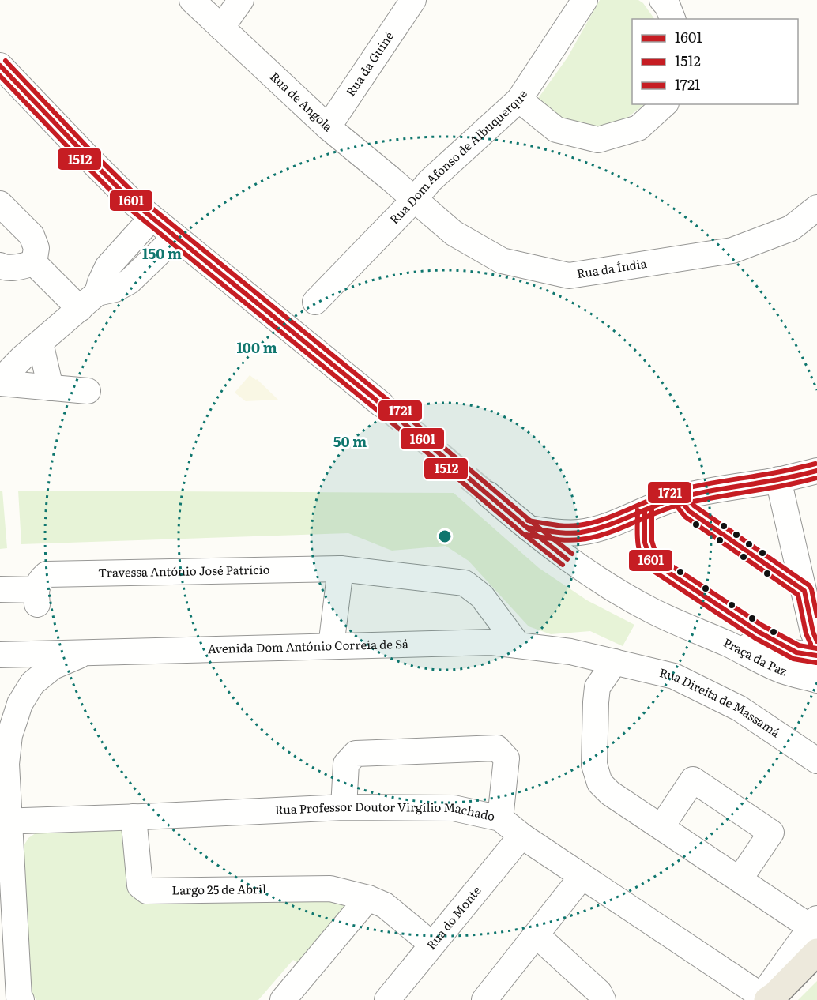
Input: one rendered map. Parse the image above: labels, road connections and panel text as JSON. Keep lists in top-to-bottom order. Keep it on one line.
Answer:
{"streets":{"street":["Rua da Guiné","Rua de Angola","Rua Dom Afonso de Albuquerque","Rua da Índia","Travessa António José Patrício","Avenida Dom António Correia de Sá","Praça da Paz","Rua Direita de Massamá","Rua Professor Doutor Virgílio Machado","Largo 25 de Abril","Rua do Monte"]},"crossings":[["Rua da Guiné","Rua de Angola"],["Rua de Angola","Rua Dom Afonso de Albuquerque"],["Rua de Angola","Rua da Índia"],["Rua Dom Afonso de Albuquerque","Rua da Índia"],["Travessa António José Patrício","Avenida Dom António Correia de Sá"],["Avenida Dom António Correia de Sá","Rua Direita de Massamá"],["Rua Professor Doutor Virgílio Machado","Largo 25 de Abril"],["Rua Professor Doutor Virgílio Machado","Rua do Monte"],["Largo 25 de Abril","Rua do Monte"]],"lines":["transit line 1721","transit line 1601","transit line 1512"],"legend":["1601","1512","1721"],"rings":["150 m","100 m","50 m"]}
